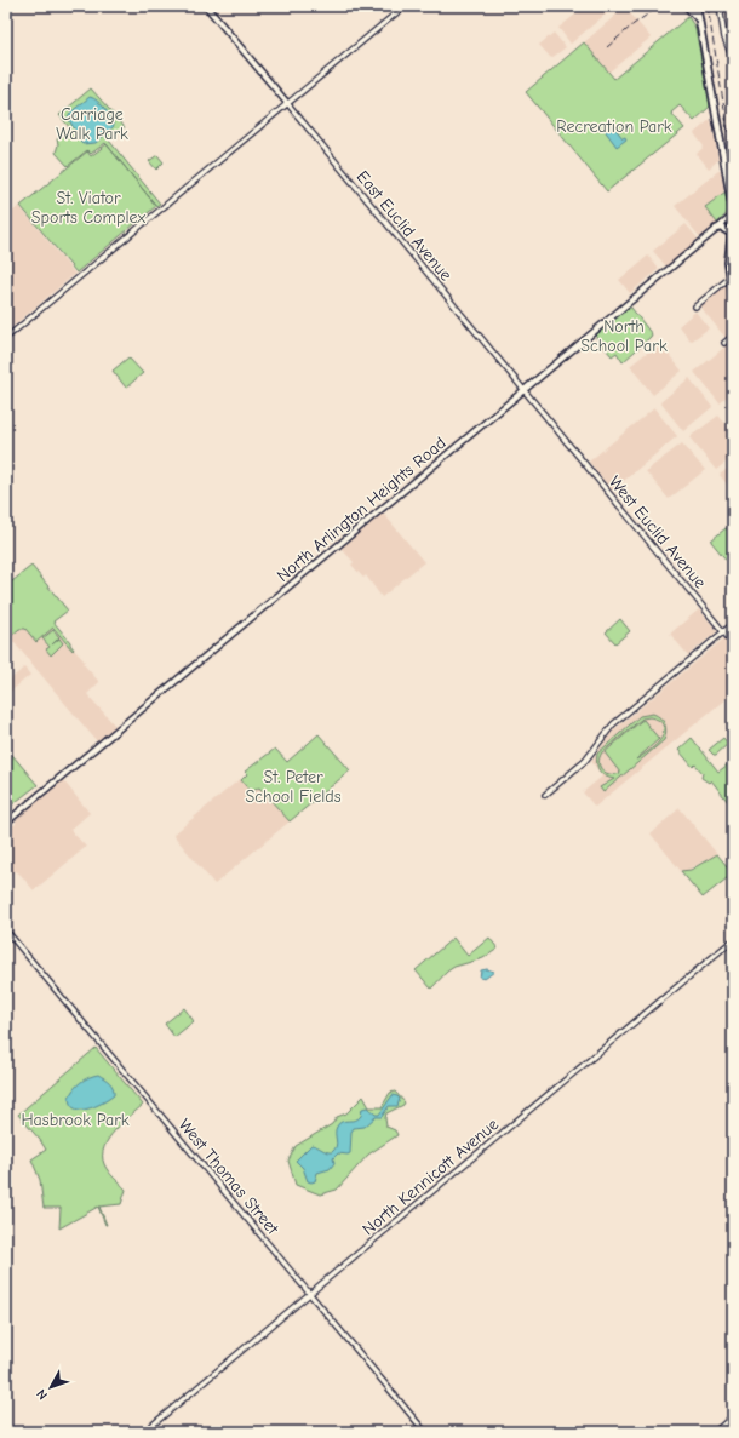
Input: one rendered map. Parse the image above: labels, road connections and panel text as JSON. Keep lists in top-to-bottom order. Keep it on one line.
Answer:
{"streets":{"main road":["East Euclid Avenue","North Arlington Heights Road"],"street":["West Euclid Avenue","West Thomas Street","North Kennicott Avenue"]},"crossings":[["East Euclid Avenue","North Arlington Heights Road"],["East Euclid Avenue","West Euclid Avenue"],["West Thomas Street","North Kennicott Avenue"]],"parks":["Carriage Walk Park","Recreation Park","St. Viator Sports Complex","North School Park","St. Peter School Fields","Hasbrook Park"],"north":"bottom left"}
